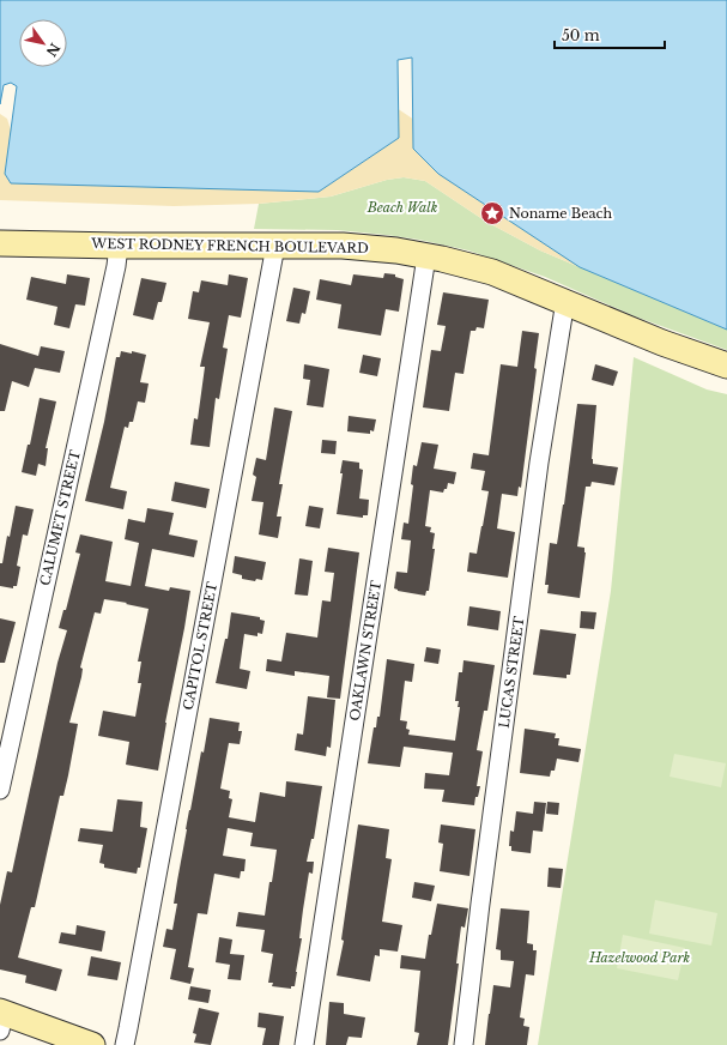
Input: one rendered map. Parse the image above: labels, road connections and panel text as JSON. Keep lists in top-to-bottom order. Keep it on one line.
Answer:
{"streets":{"main road":["WEST RODNEY FRENCH BOULEVARD"],"street":["CALUMET STREET","CAPITOL STREET","OAKLAWN STREET","LUCAS STREET"]},"crossings":[["WEST RODNEY FRENCH BOULEVARD","CALUMET STREET"],["WEST RODNEY FRENCH BOULEVARD","CAPITOL STREET"],["WEST RODNEY FRENCH BOULEVARD","OAKLAWN STREET"],["WEST RODNEY FRENCH BOULEVARD","LUCAS STREET"]],"parks":["Beach Walk","Hazelwood Park"],"places":{"place":["Noname Beach"]},"scale_bar":"50 m","north":"bottom right"}
